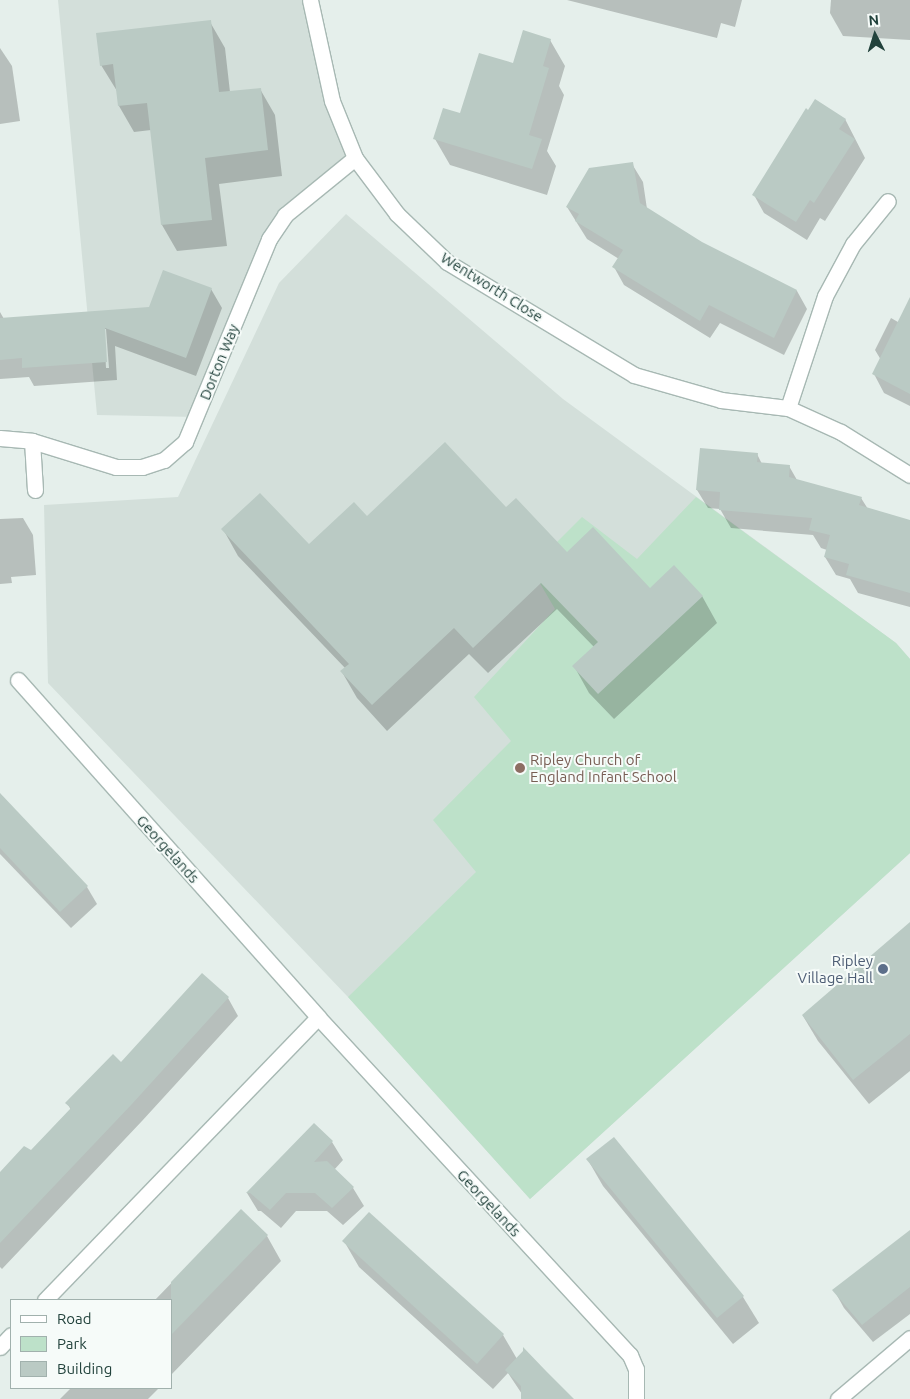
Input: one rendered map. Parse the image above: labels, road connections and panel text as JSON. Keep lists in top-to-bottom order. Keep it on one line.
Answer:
{"streets":{"street":["Wentworth Close","Dorton Way","Georgelands"]},"crossings":[["Wentworth Close","Dorton Way"]],"places":["Ripley Church of England Infant School","Ripley Village Hall"],"legend":["Road","Park","Building"],"north":"top"}
